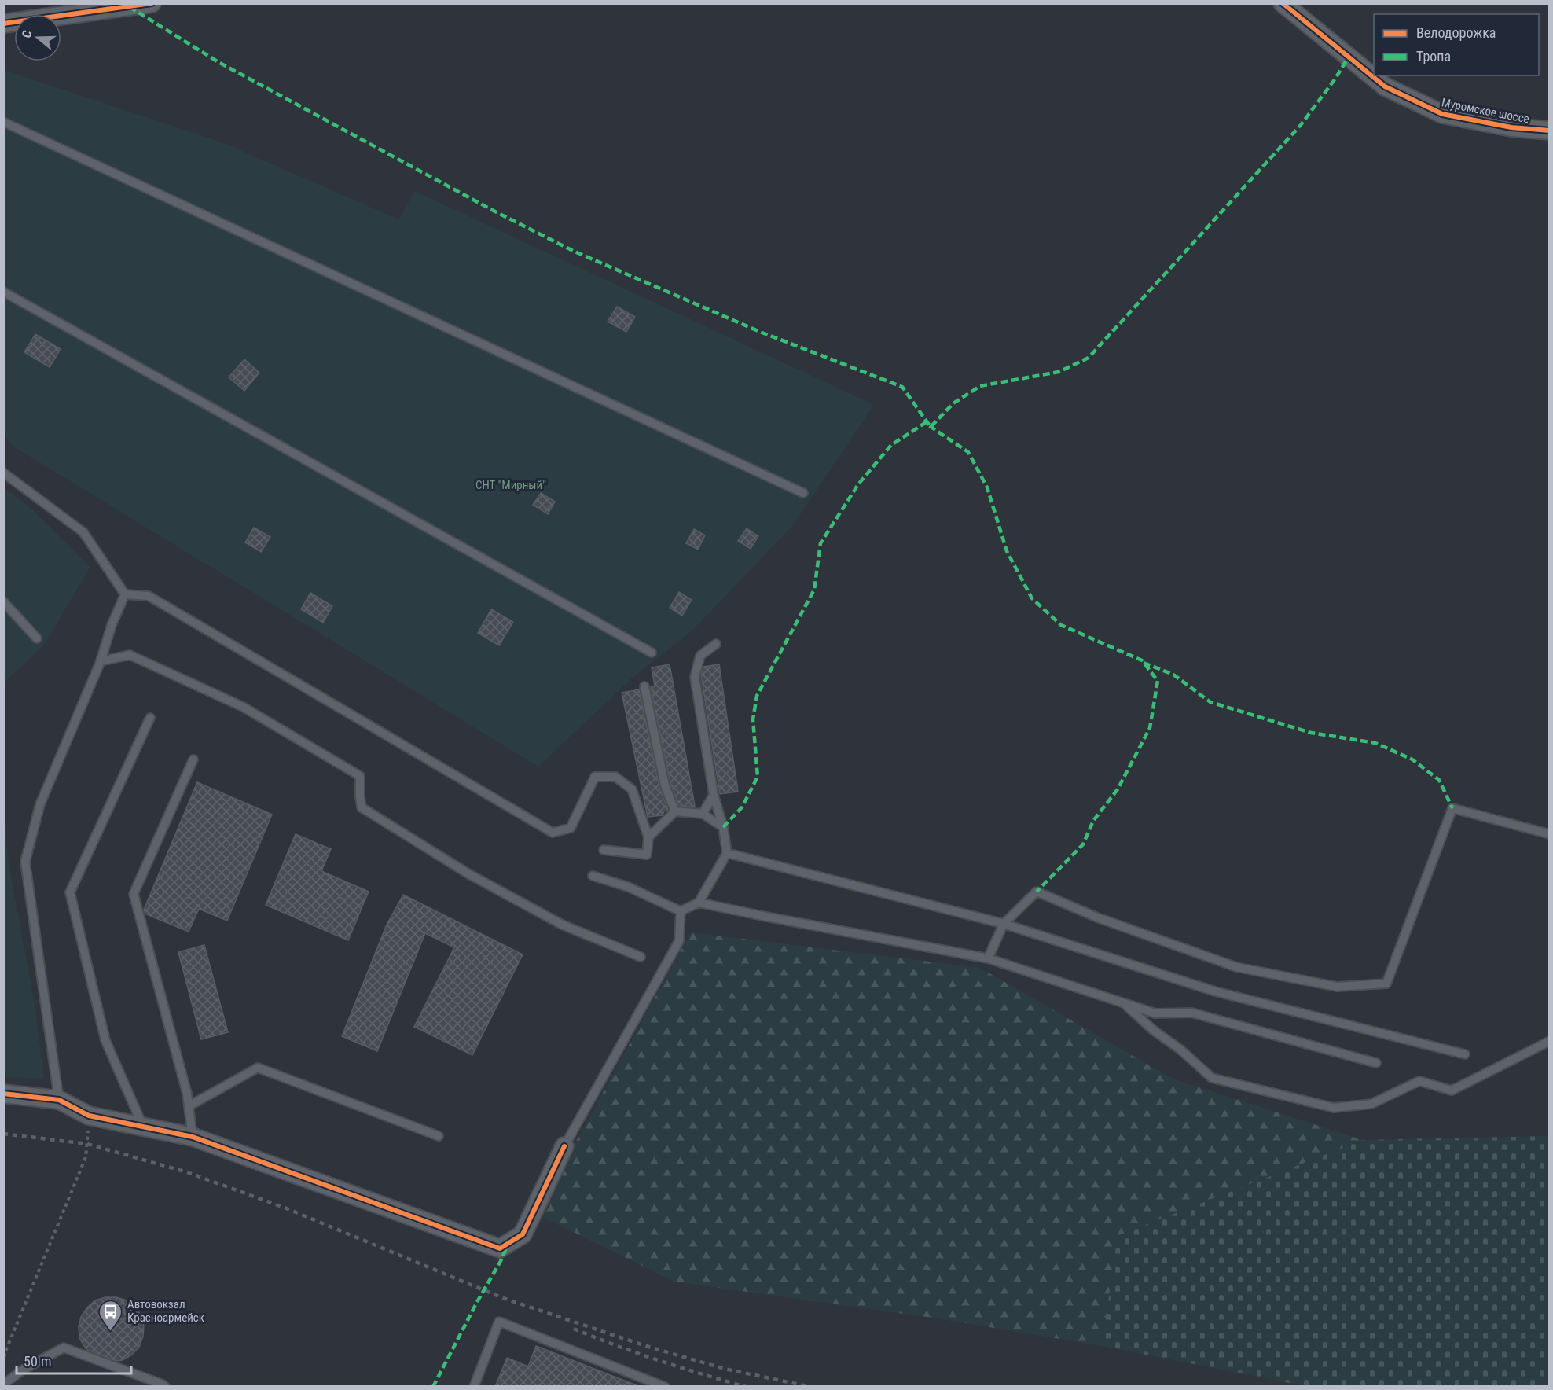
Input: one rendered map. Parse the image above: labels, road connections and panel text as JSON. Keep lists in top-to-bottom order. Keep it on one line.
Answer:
{"streets":{"street":["Муромское шоссе"]},"parks":["СНТ \"Мирный\""],"places":{"bus stop":["Автовокзал Красноармейск"]},"legend":["Велодорожка","Тропа"],"scale_bar":"50 m","north":"left"}
